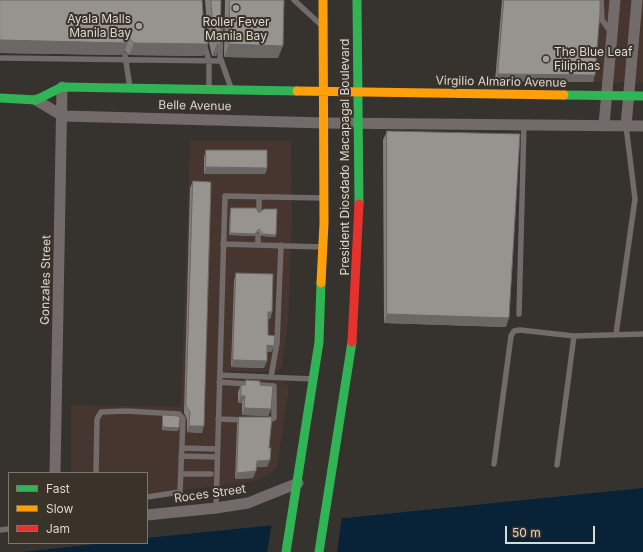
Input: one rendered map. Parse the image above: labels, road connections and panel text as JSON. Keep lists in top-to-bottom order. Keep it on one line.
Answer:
{"streets":{"main road":["Virgilio Almario Avenue","Belle Avenue","President Diosdado Macapagal Boulevard"],"street":["Gonzales Street","Roces Street"]},"crossings":[["Virgilio Almario Avenue","Belle Avenue"],["Virgilio Almario Avenue","President Diosdado Macapagal Boulevard"],["Belle Avenue","President Diosdado Macapagal Boulevard"],["Belle Avenue","Gonzales Street"],["President Diosdado Macapagal Boulevard","Roces Street"]],"places":["Roller Fever Manila Bay","Ayala Malls Manila Bay","The Blue Leaf Filipinas"],"legend":["Fast","Slow","Jam"],"scale_bar":"50 m"}
